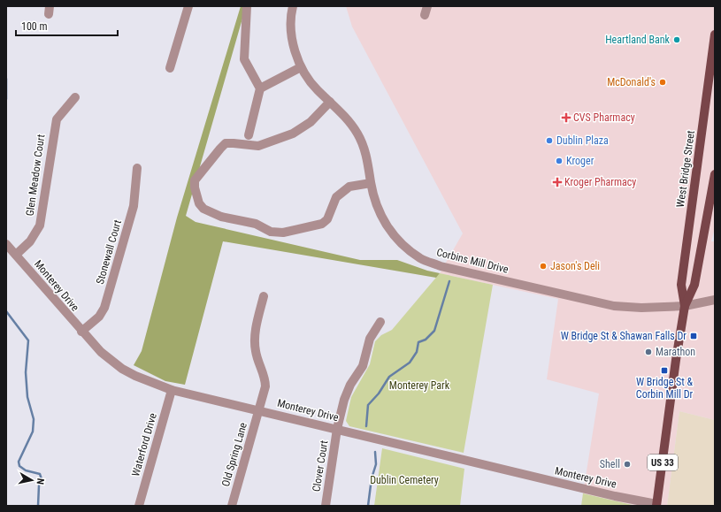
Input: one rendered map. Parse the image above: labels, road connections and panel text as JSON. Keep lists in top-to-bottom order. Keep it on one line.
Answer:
{"streets":{"main road":["West Bridge Street","US 33"],"street":["Glen Meadow Court","Stonewall Court","Corbins Mill Drive","Monterey Drive","Waterford Drive","Old Spring Lane","Clover Court"]},"crossings":[["West Bridge Street","Corbins Mill Drive"],["West Bridge Street","Monterey Drive"],["Glen Meadow Court","Monterey Drive"],["Stonewall Court","Monterey Drive"],["Monterey Drive","Waterford Drive"],["Monterey Drive","Old Spring Lane"],["Monterey Drive","Clover Court"]],"parks":["Monterey Park","Dublin Cemetery"],"places":{"other":["Heartland Bank","McDonald's","Dublin Plaza","Kroger","Jason's Deli","Marathon","Shell"],"health":["CVS Pharmacy","Kroger Pharmacy"],"transit":["W Bridge St & Shawan Falls Dr","W Bridge St & Corbin Mill Dr"]},"scale_bar":"100 m","north":"right"}
